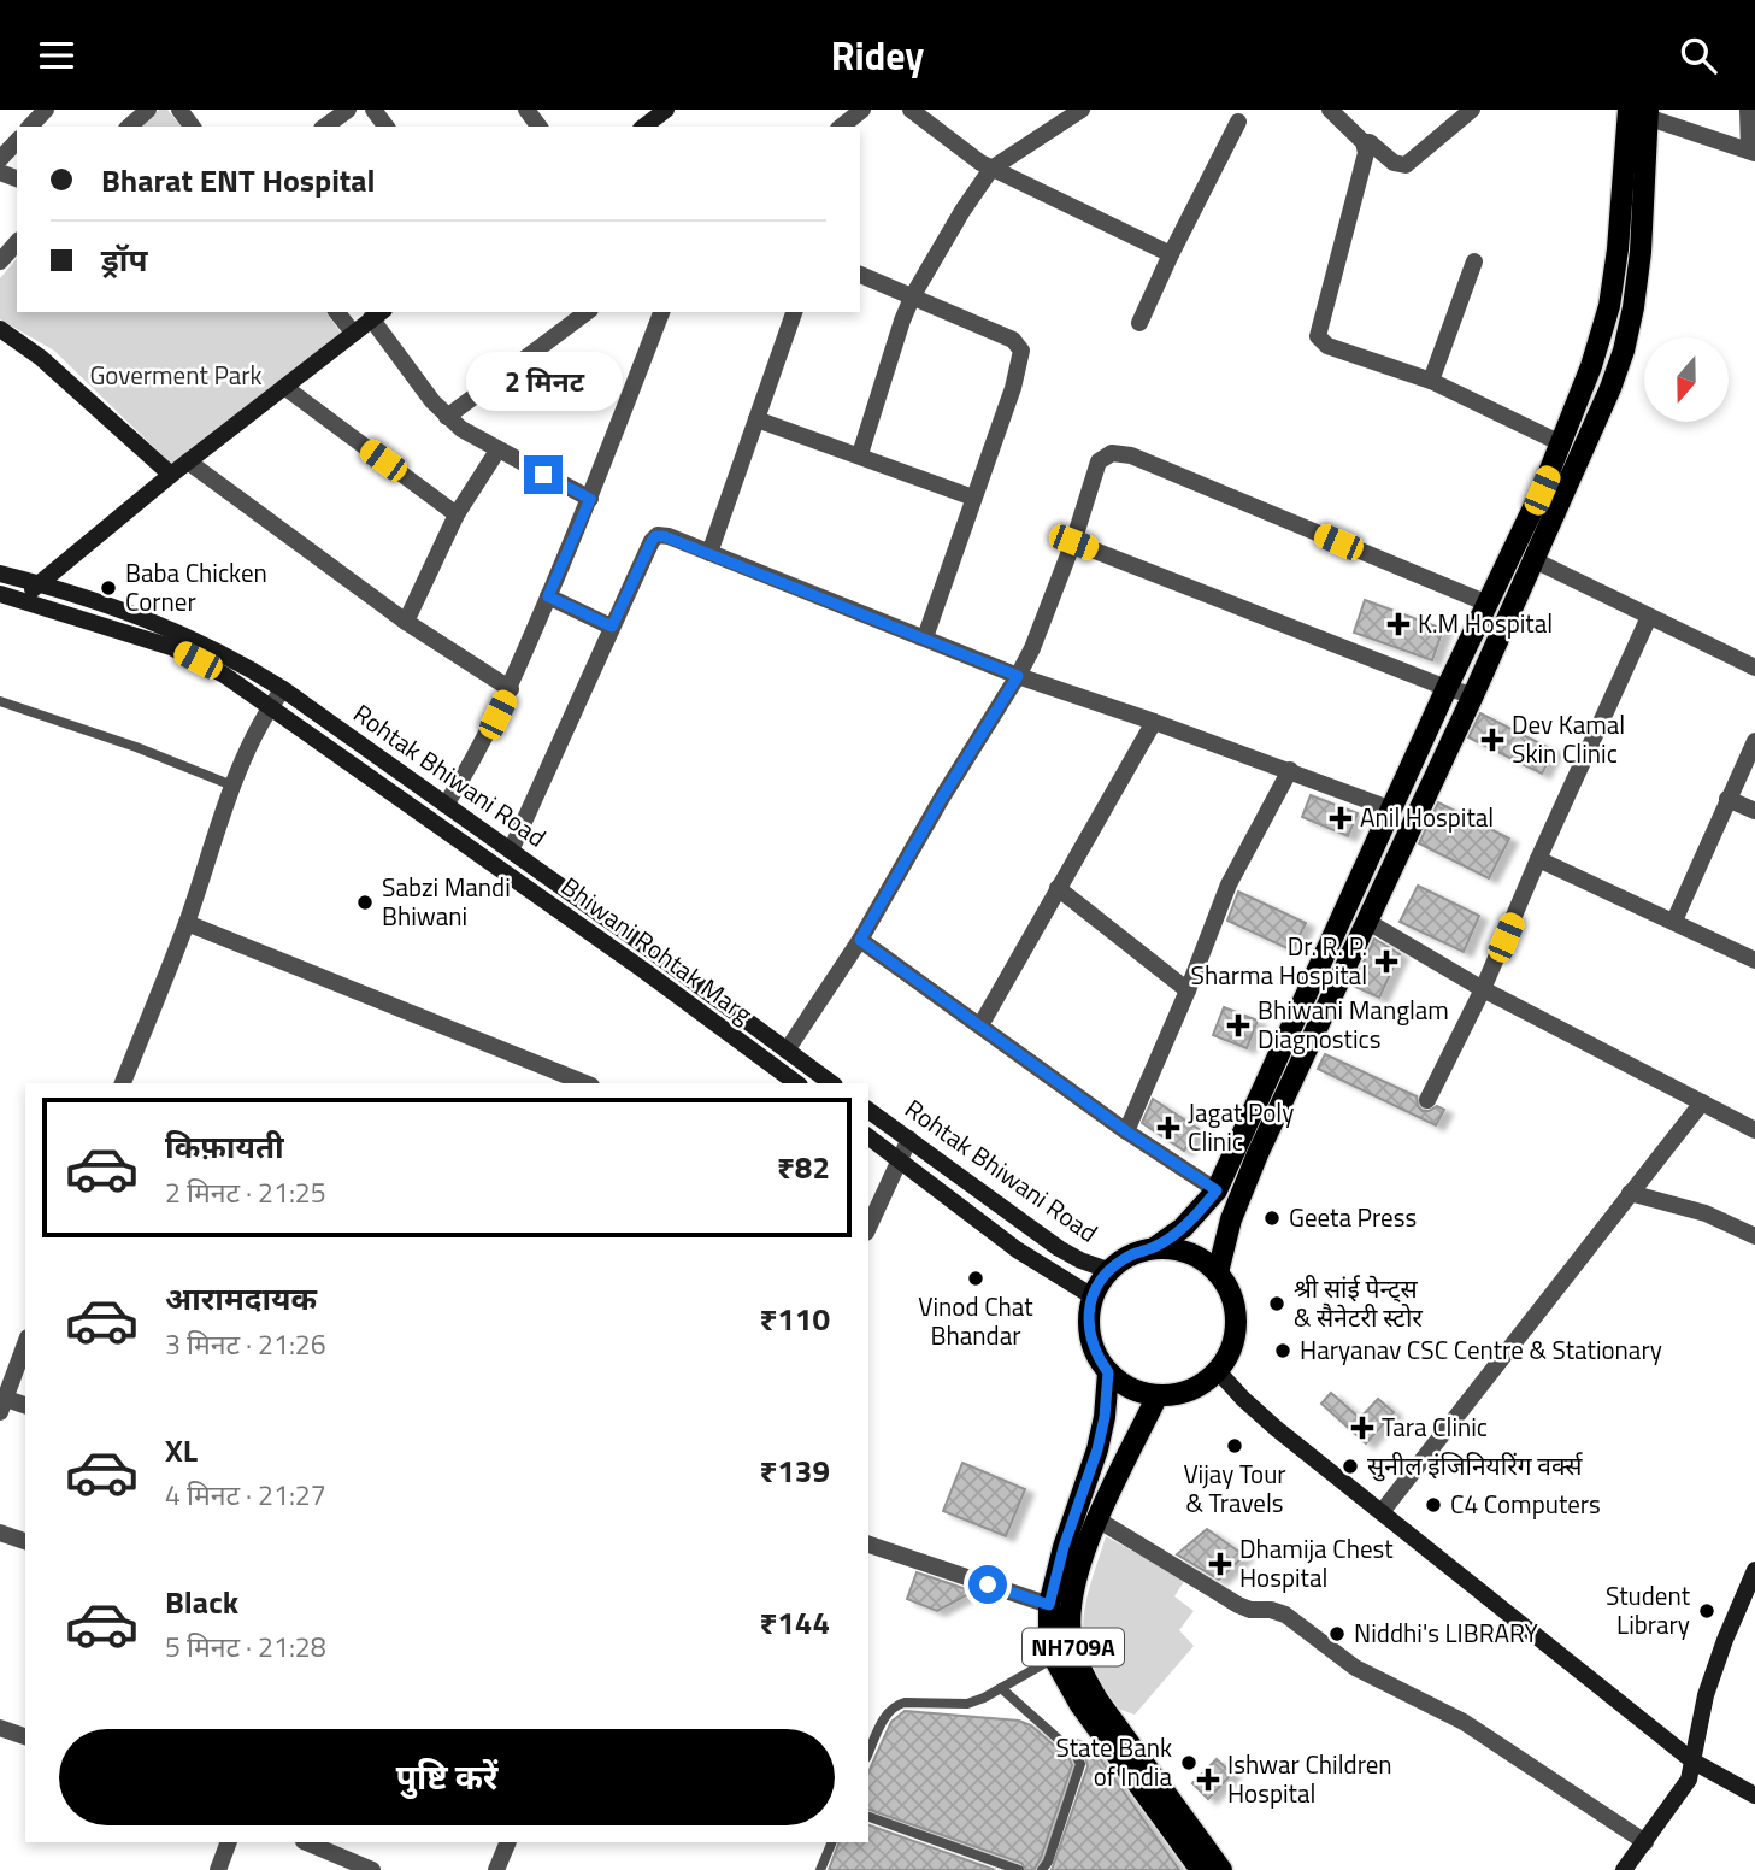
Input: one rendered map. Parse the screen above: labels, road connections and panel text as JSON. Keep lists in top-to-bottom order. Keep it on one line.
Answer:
{"streets":{"main road":["Rohtak Bhiwani Road","Bhiwani Rohtak Marg","NH709A"]},"crossings":[["Rohtak Bhiwani Road","Bhiwani Rohtak Marg"],["Rohtak Bhiwani Road","NH709A"]],"parks":["Goverment Park"],"places":{"other":["Baba Chicken Corner","Sabzi Mandi Bhiwani","Geeta Press","Vinod Chat Bhandar","श्री सांई पेन्ट्स & सैनेटरी स्टोर","Haryanav CSC Centre & Stationary","Vijay Tour & Travels","सुनील इंजिनियरिंग वर्क्स","C4 Computers","Student Library","Niddhi's LIBRARY","State Bank of India"],"health":["K.M Hospital","Dev Kamal Skin Clinic","Anil Hospital","Dr. R. P. Sharma Hospital","Bhiwani Manglam Diagnostics","Jagat Poly Clinic","Tara Clinic","Dhamija Chest Hospital","Ishwar Children Hospital"]},"north":"bottom","page":{"header":"Ridey","banner":["Bharat ENT Hospital","ड्रॉप"],"bubble":"2 मिनट","list":[{"name":"किफ़ायती","note":"2 मिनट · 21:25","value":"₹82"},{"name":"आरामदायक","note":"3 मिनट · 21:26","value":"₹110"},{"name":"XL","note":"4 मिनट · 21:27","value":"₹139"},{"name":"Black","note":"5 मिनट · 21:28","value":"₹144"}],"buttons":"पुष्टि करें"}}
